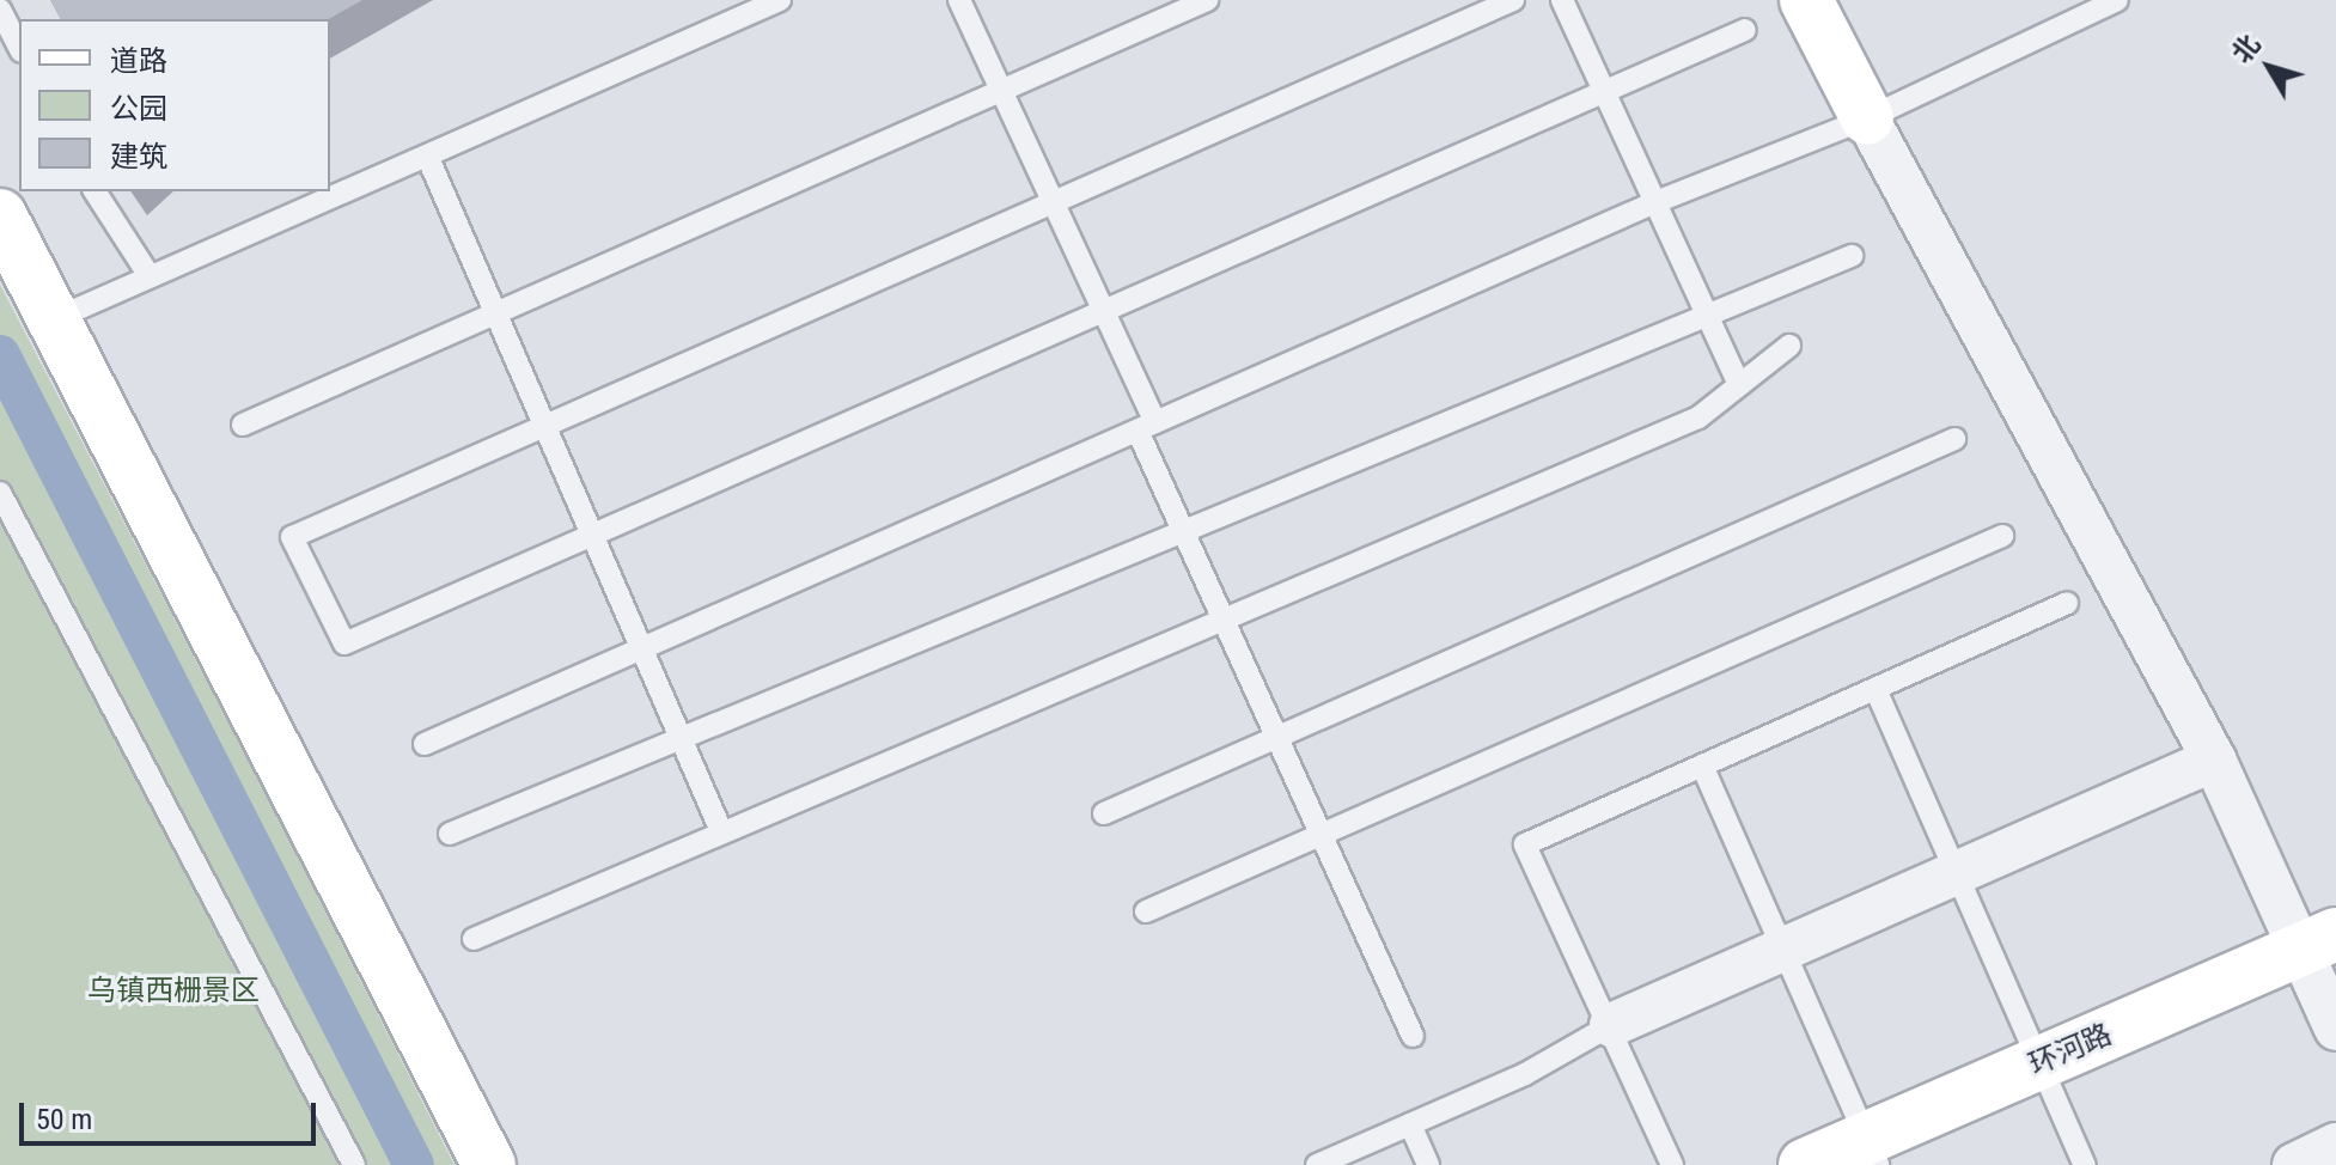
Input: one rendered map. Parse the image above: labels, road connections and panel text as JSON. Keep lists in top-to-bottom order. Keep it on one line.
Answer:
{"streets":{"street":["环河路"]},"parks":["乌镇西栅景区"],"legend":["道路","公园","建筑"],"scale_bar":"50 m","north":"top left"}
